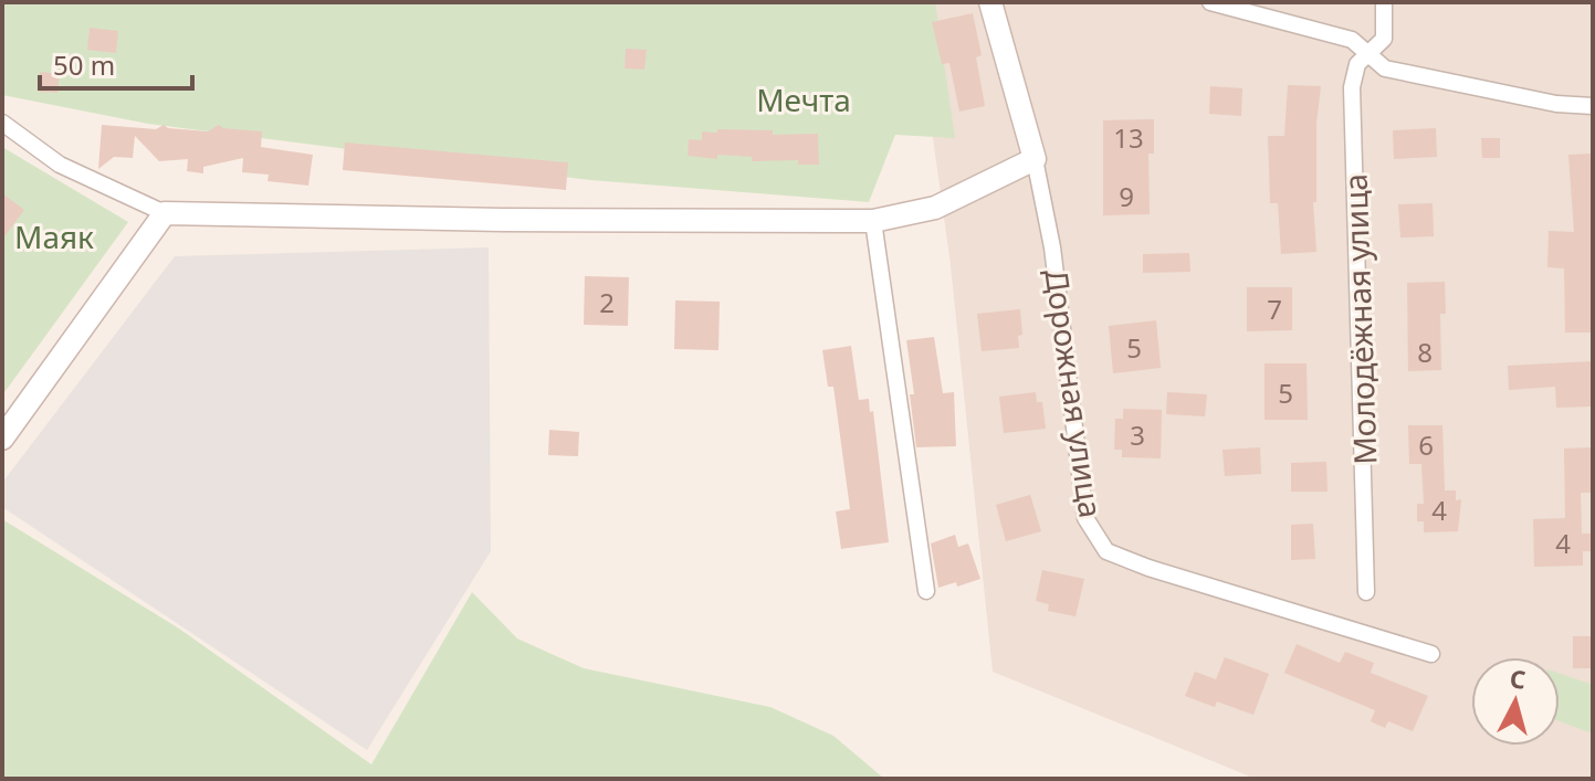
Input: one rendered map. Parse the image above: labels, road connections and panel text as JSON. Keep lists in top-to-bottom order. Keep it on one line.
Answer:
{"streets":{"street":["Молодёжная улица","Дорожная улица"]},"parks":["Мечта","Маяк"],"house_numbers":["13","9","2","7","5","8","5","3","6","4","4"],"scale_bar":"50 m","north":"top"}
